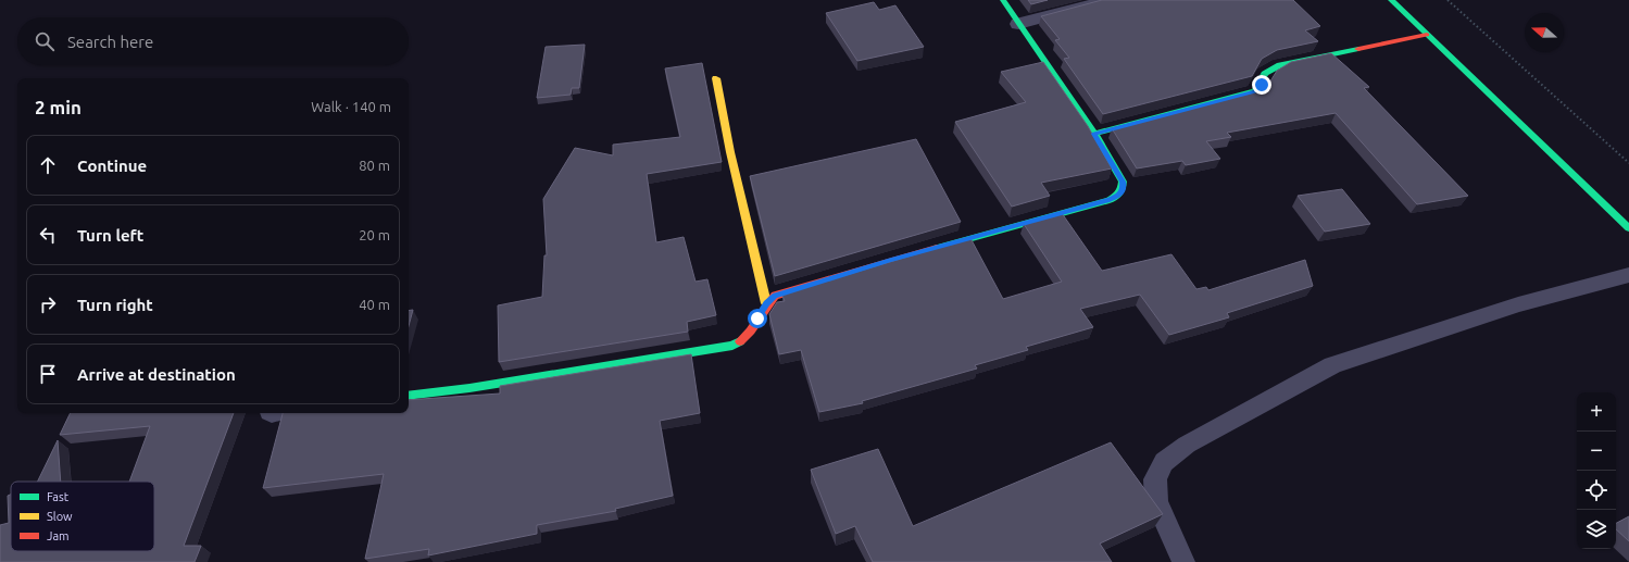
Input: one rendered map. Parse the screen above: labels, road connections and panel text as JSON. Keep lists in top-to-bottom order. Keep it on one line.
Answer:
{"legend":["Fast","Slow","Jam"],"north":"left","page":{"search":"Search here","heading":["2 min","Walk · 140 m"],"list":[["Continue","80 m"],["Turn left","20 m"],["Turn right","40 m"],"Arrive at destination"],"map_buttons":["+","−"]}}
